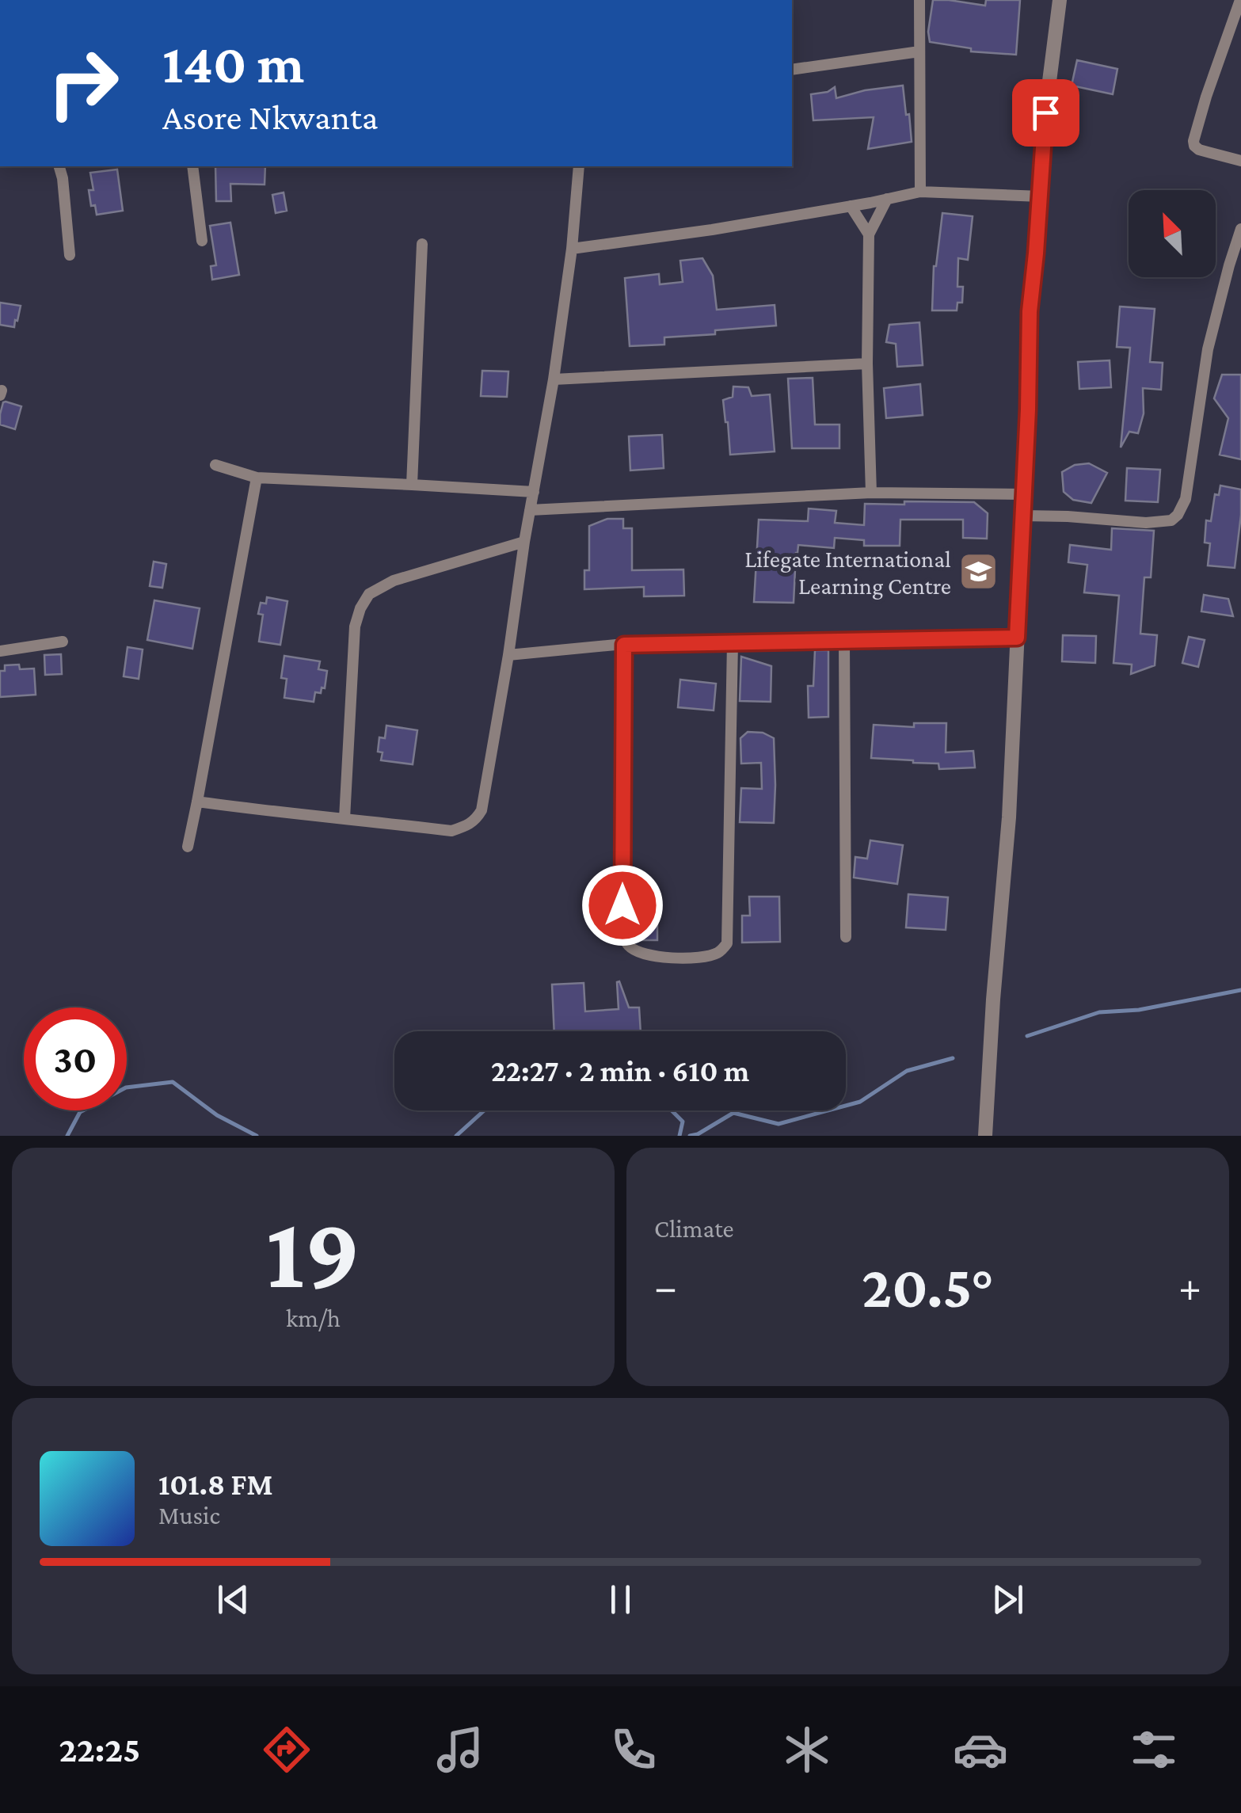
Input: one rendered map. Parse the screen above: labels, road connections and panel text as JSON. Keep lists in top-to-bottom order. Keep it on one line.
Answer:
{"places":{"school or university":["Lifegate International Learning Centre"]},"north":"top left","page":{"turn":["140 m","Asore Nkwanta"],"limit":"30","trip":"22:27 · 2 min · 610 m","tile":[["19","km/h"],"Climate"],"heat":["−","20.5°","+"],"song":["101.8 FM","Music"],"tabs":"22:25"}}
